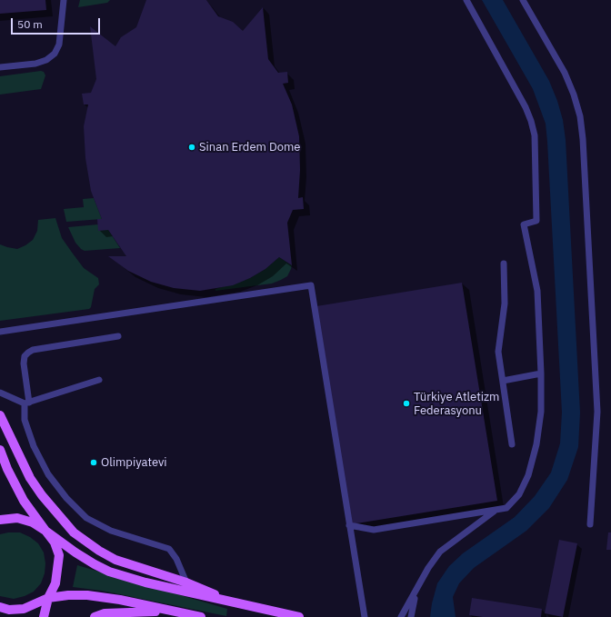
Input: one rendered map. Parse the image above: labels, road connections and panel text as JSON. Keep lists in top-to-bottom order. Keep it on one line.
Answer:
{"places":["Sinan Erdem Dome","Türkiye Atletizm Federasyonu","Olimpiyatevi"],"scale_bar":"50 m"}
